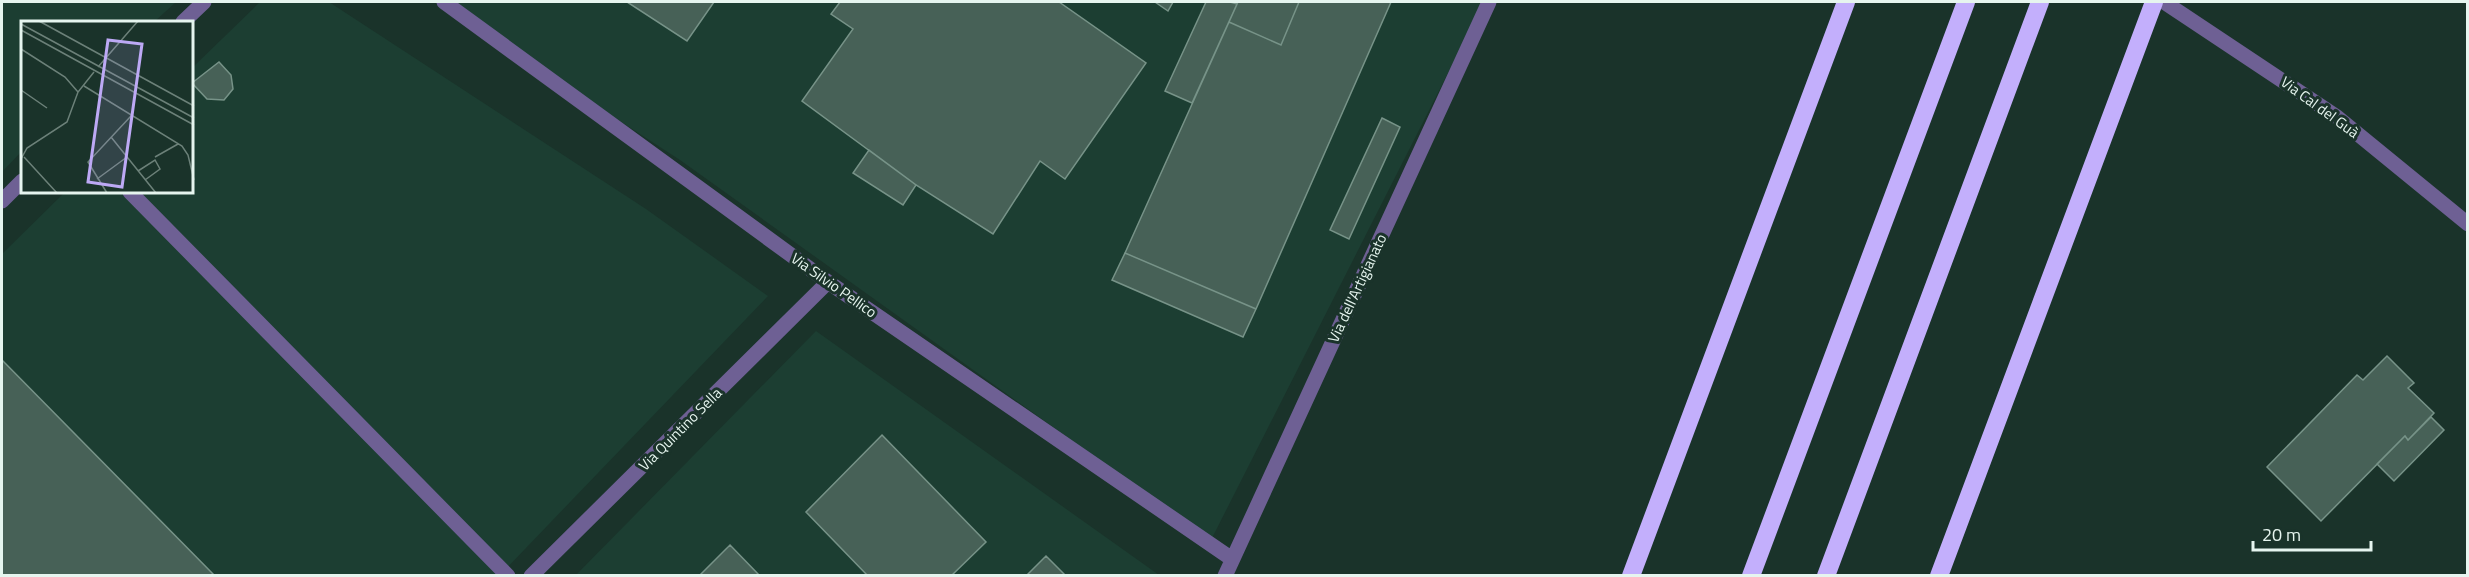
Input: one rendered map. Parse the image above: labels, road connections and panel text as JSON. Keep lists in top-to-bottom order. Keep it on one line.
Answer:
{"streets":{"street":["Via Cal del Guà","Via Silvio Pellico","Via dell'Artigianato","Via Quintino Sella"]},"crossings":[["Via Silvio Pellico","Via dell'Artigianato"],["Via Silvio Pellico","Via Quintino Sella"]],"scale_bar":"20 m"}
